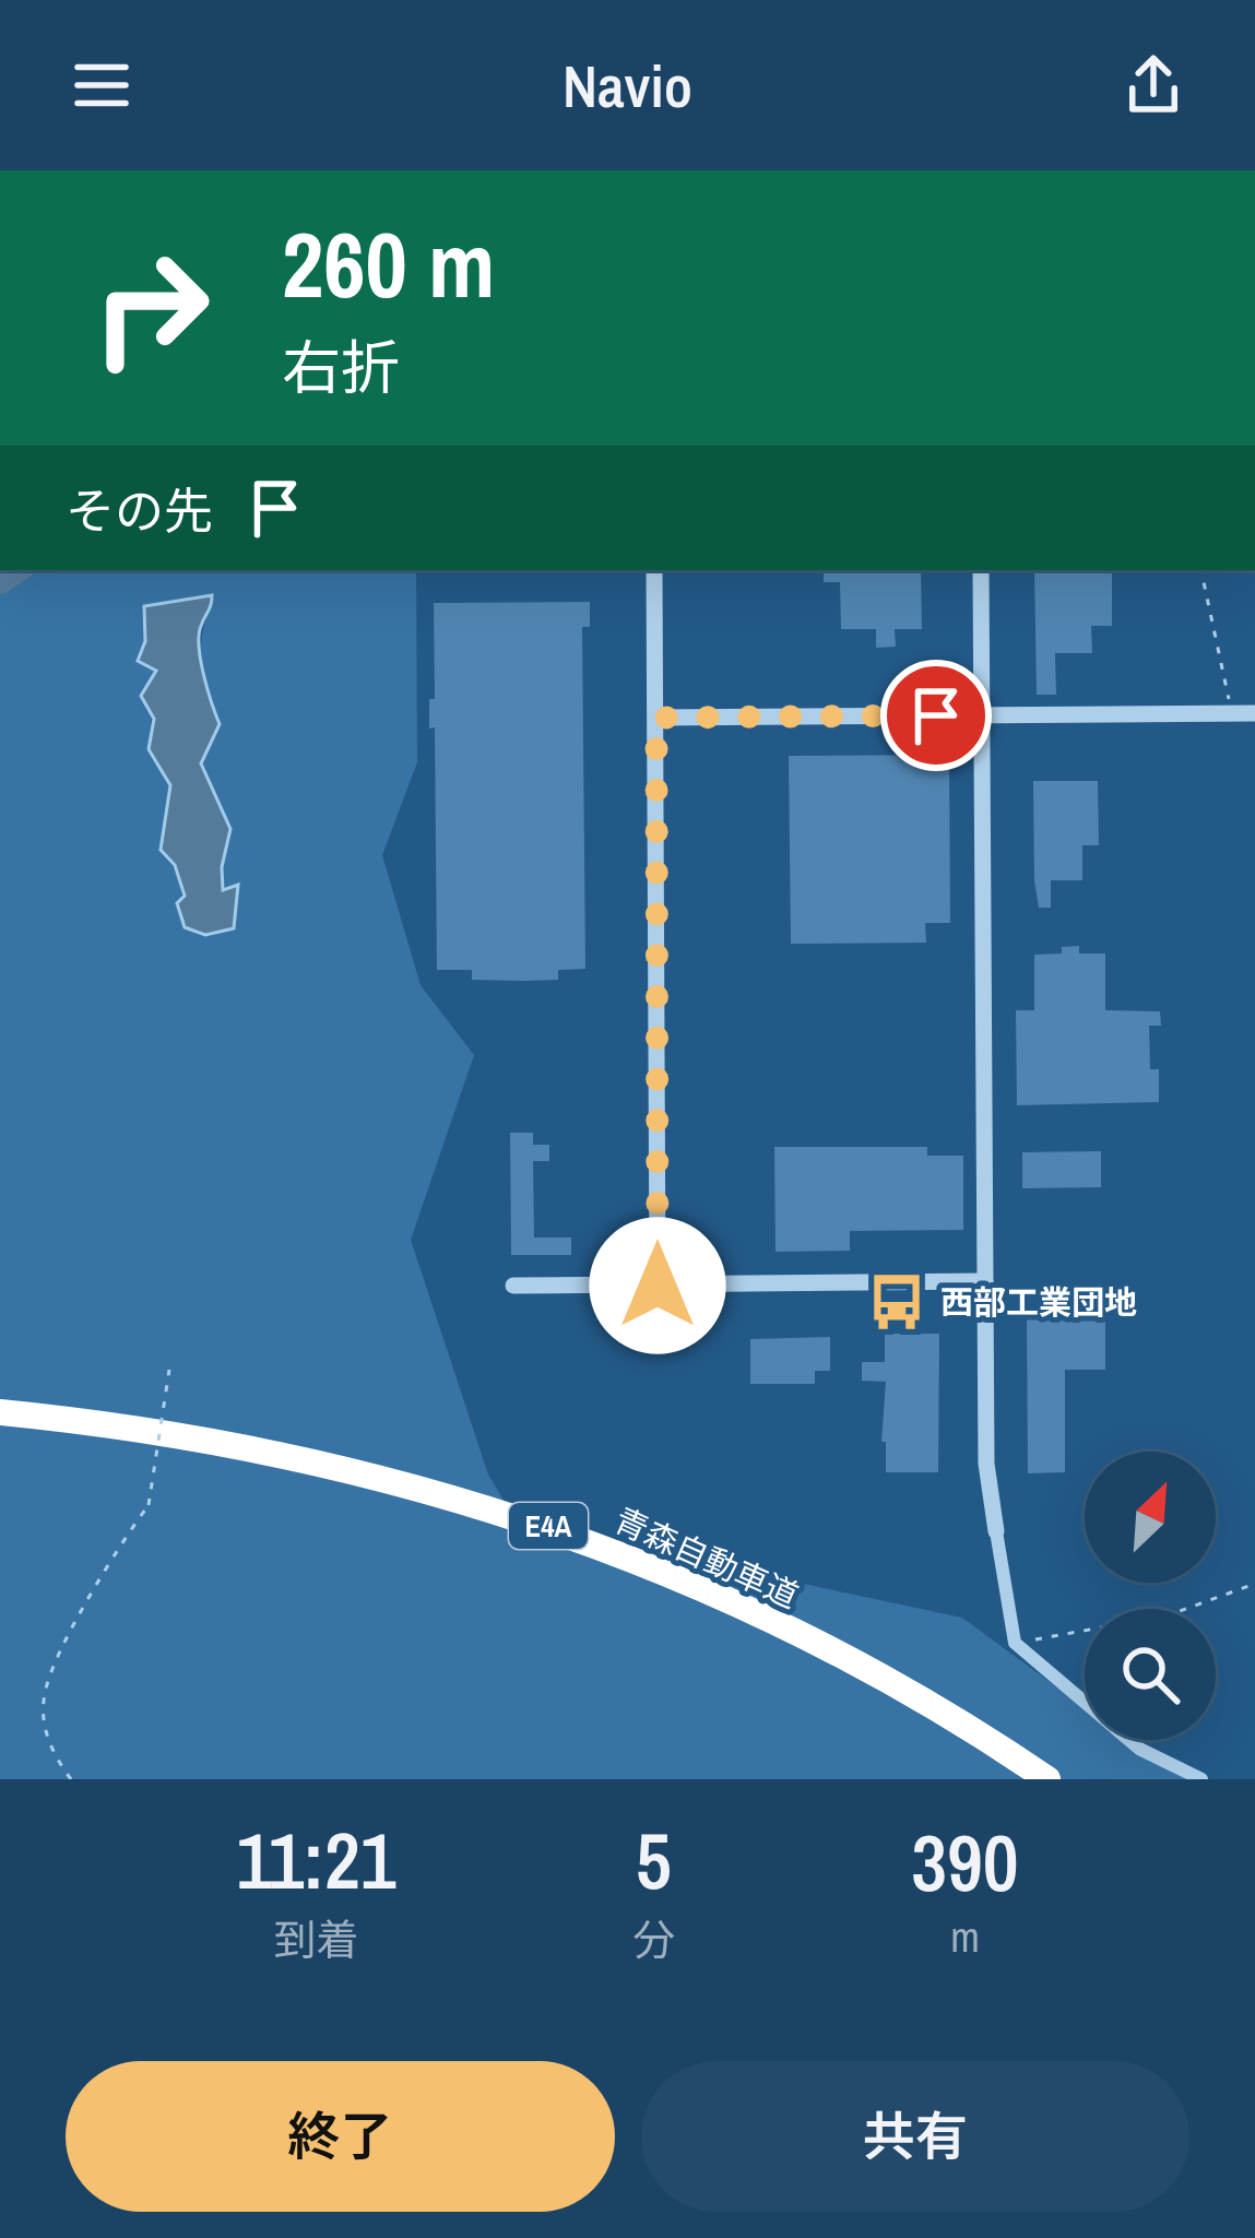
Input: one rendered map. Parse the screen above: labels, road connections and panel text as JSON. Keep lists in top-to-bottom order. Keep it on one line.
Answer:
{"streets":{"highway":["E4A","青森自動車道"]},"places":{"bus stop":["西部工業団地"]},"north":"top right","page":{"header":"Navio","turn":["260 m","右折"],"then":"その先","eta":["11:21","到着","5","分","390","m"],"buttons":["終了","共有"]}}
